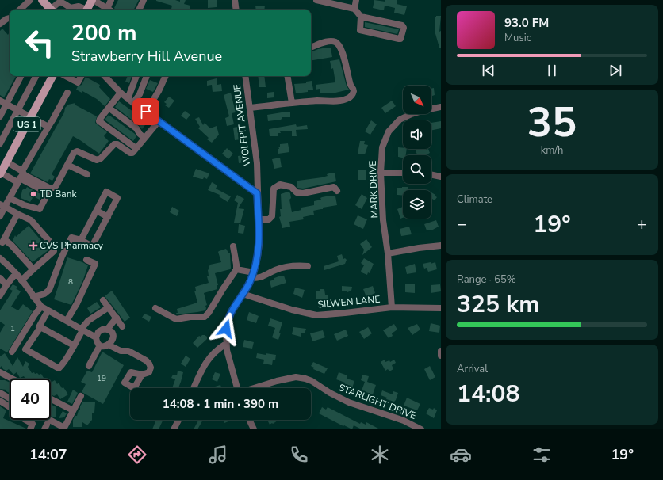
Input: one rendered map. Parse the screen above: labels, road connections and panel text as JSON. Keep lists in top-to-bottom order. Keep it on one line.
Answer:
{"streets":{"main road":["US 1"],"street":["WOLFPIT AVENUE","MARK DRIVE","SILWEN LANE","STARLIGHT DRIVE"]},"crossings":[["WOLFPIT AVENUE","SILWEN LANE"],["MARK DRIVE","SILWEN LANE"]],"places":{"other":["TD Bank"],"health":["CVS Pharmacy"]},"house_numbers":["8","1","19"],"north":"bottom right","page":{"turn":["200 m","Strawberry Hill Avenue"],"song":["93.0 FM","Music"],"tile":[["35","km/h"],"Climate",["Range · 65%","325 km"],["Arrival","14:08"]],"heat":["−","19°","+"],"limit":"40","trip":"14:08 · 1 min · 390 m","tabs":["14:07","19°"]}}
